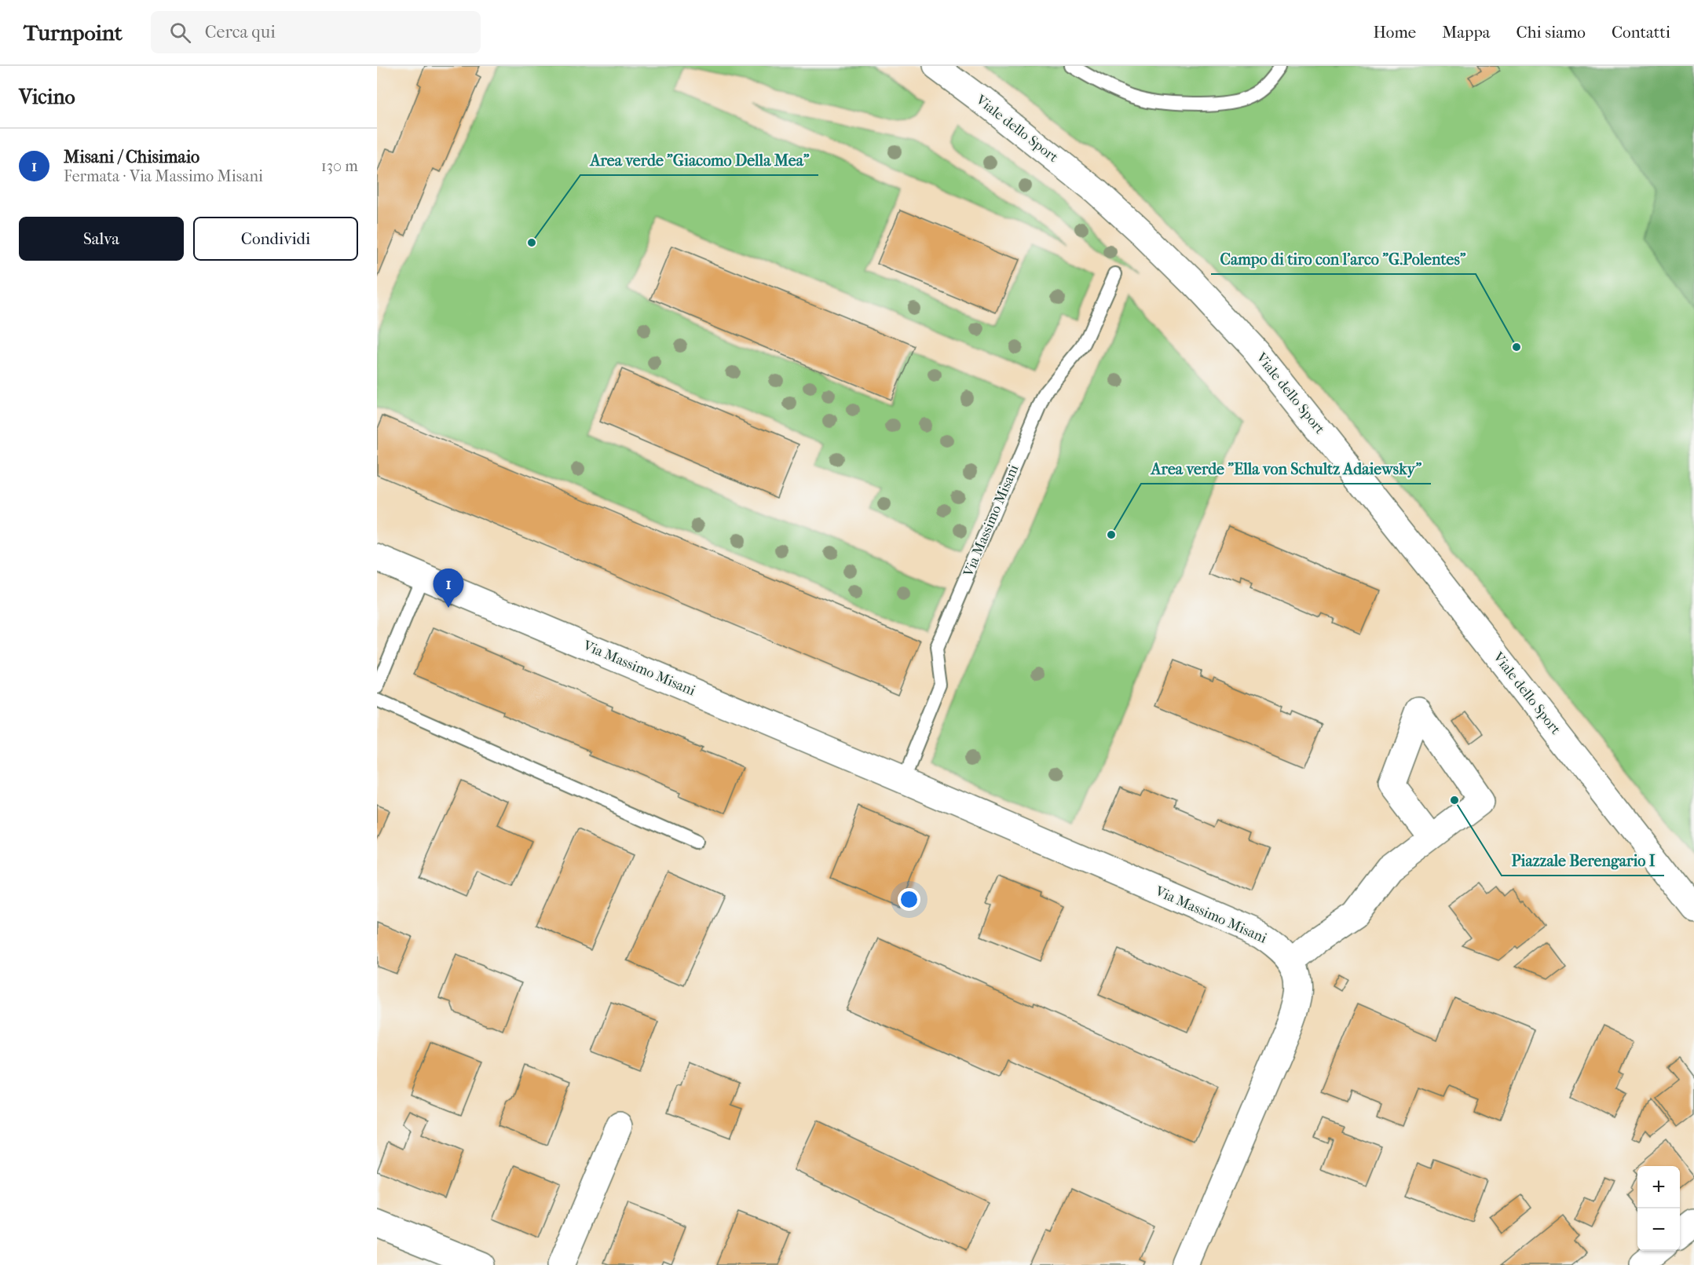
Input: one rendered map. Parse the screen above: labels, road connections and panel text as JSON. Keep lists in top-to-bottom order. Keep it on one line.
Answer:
{"streets":{"street":["Viale dello Sport","Via Massimo Misani"]},"places":["Area verde \"Giacomo Della Mea\"","Campo di tiro con l'arco \"G.Polentes\"","Area verde \"Ella von Schultz Adaiewsky\"","Piazzale Berengario I"],"page":{"header":"Turnpoint","search":"Cerca qui","nav":["Home","Mappa","Chi siamo","Contatti"],"heading":"Vicino","list":[{"mark":"1","name":"Misani / Chisimaio","note":"Fermata · Via Massimo Misani","value":"130 m"}],"buttons":["Salva","Condividi"],"pins":"1","map_buttons":["+","−"]}}
